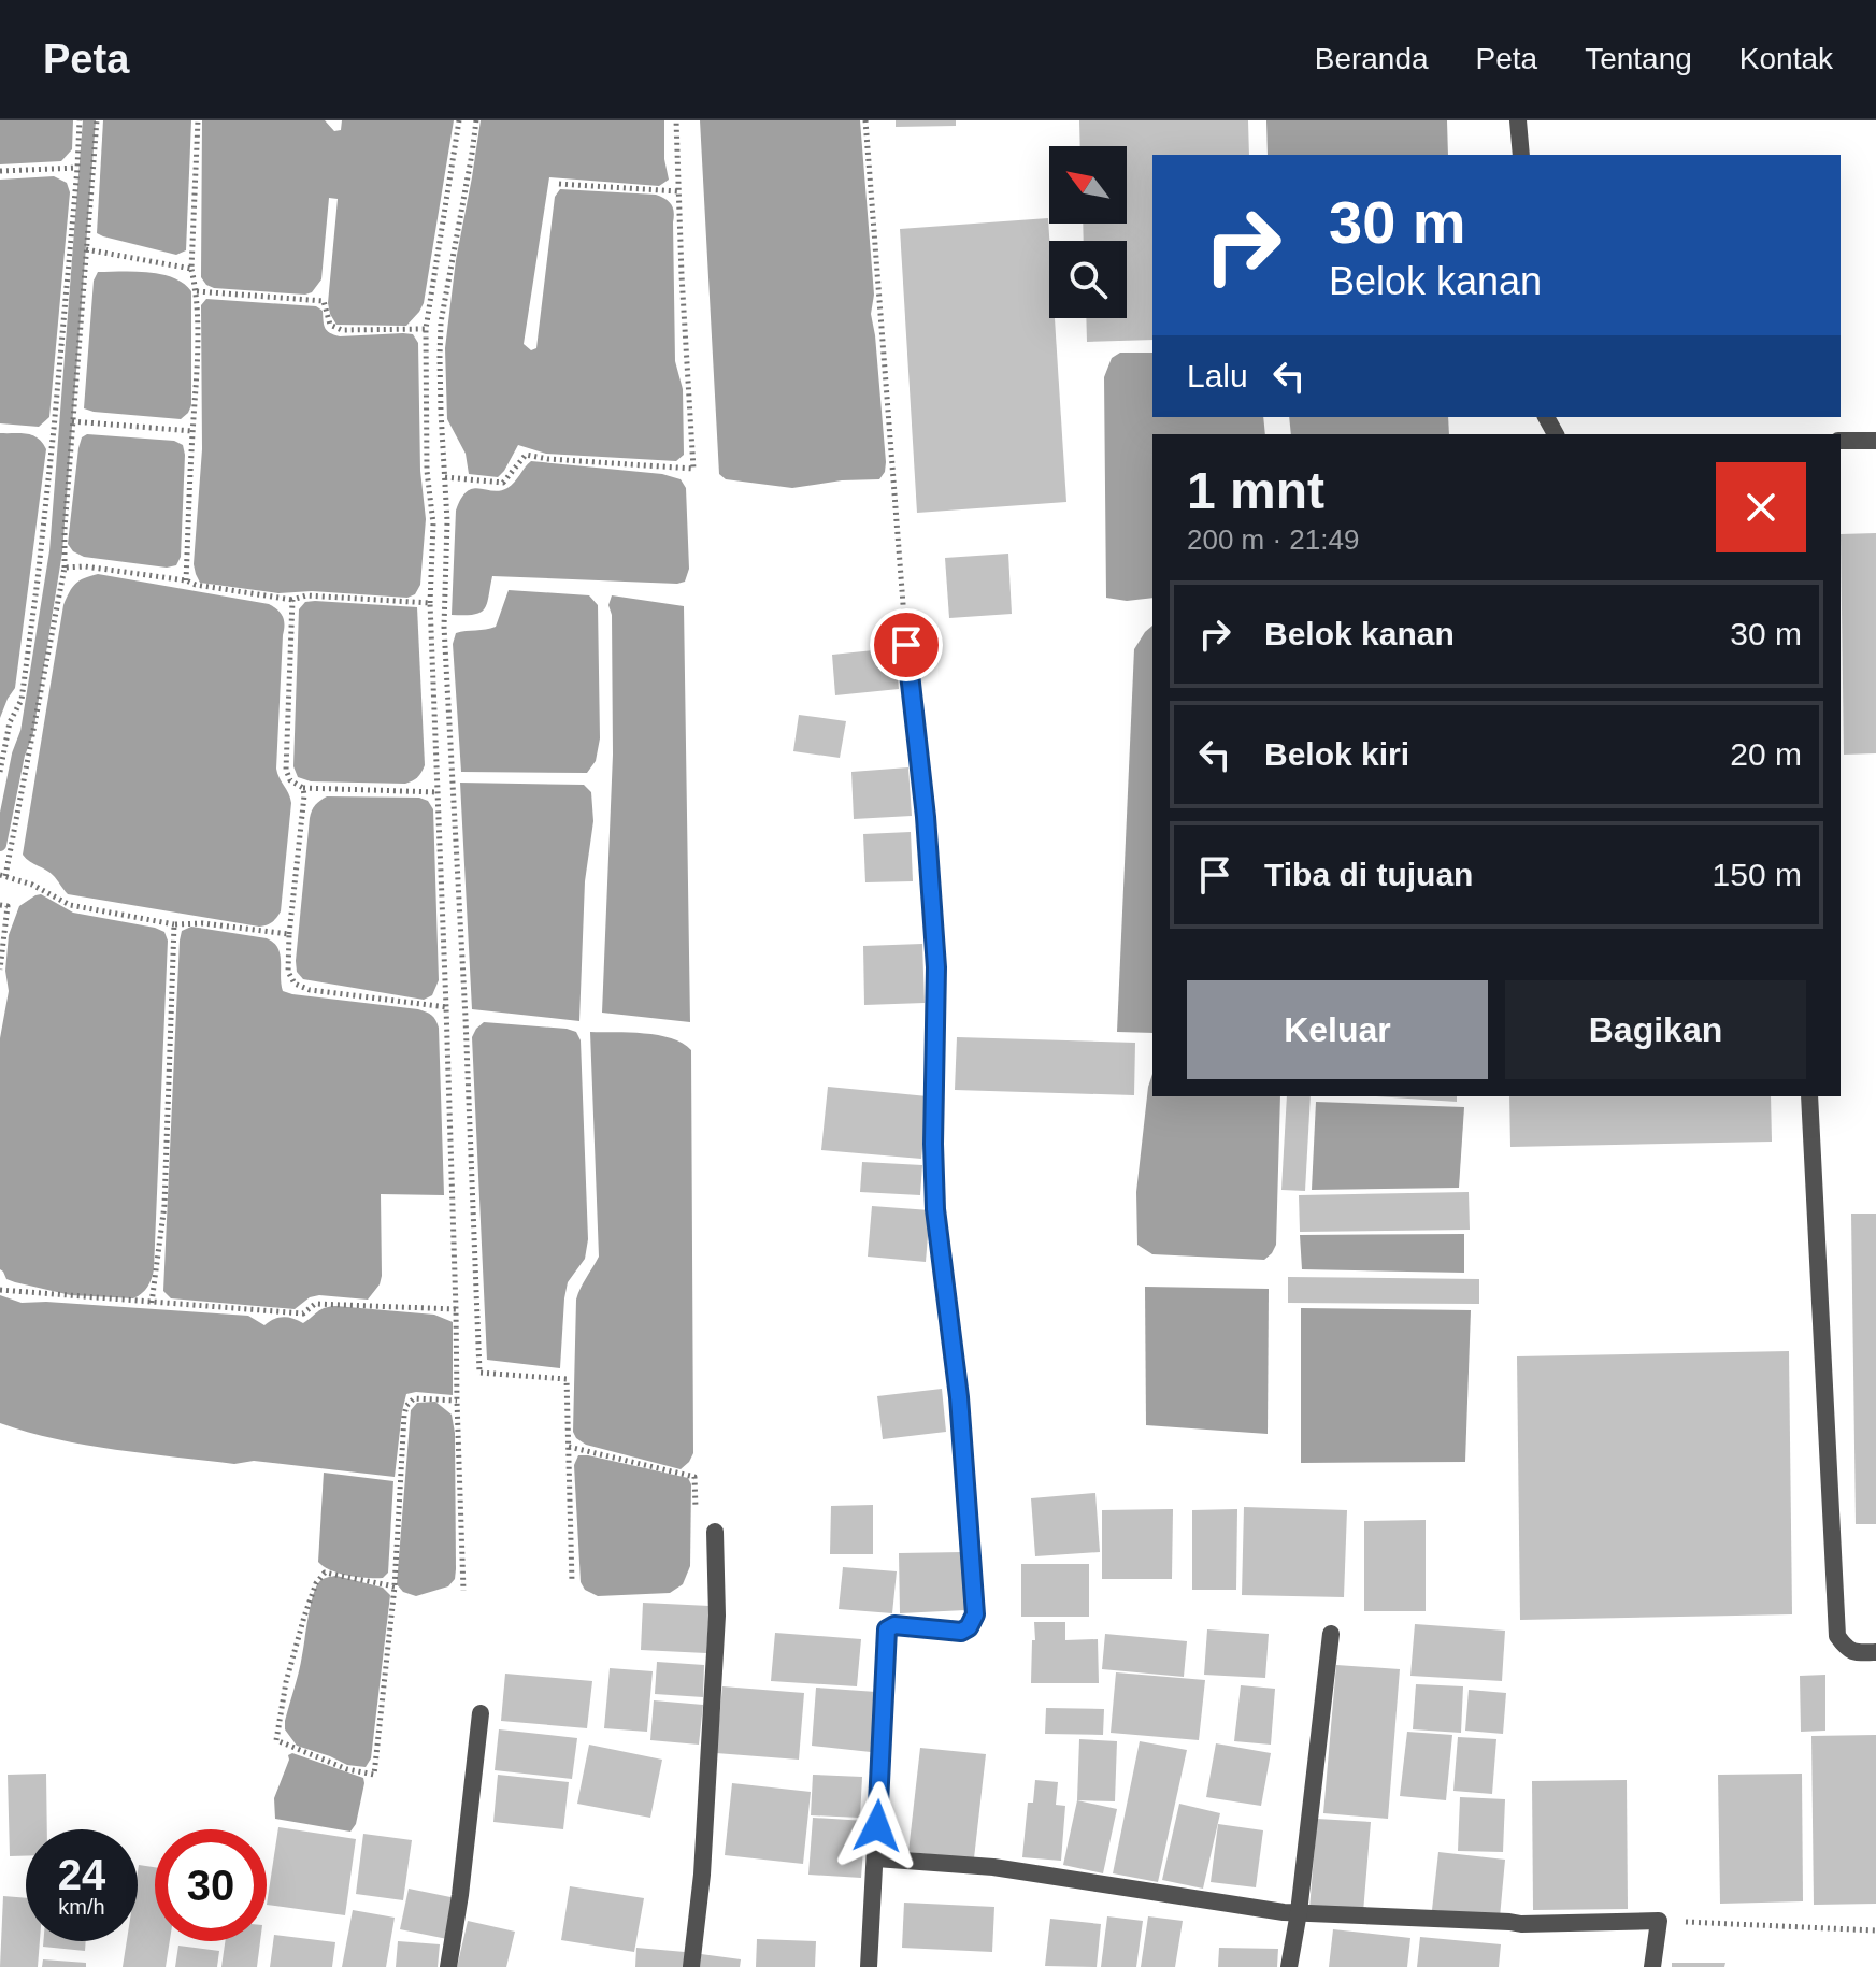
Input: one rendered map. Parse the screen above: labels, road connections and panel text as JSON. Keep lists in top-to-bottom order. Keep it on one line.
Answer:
{"north":"top left","page":{"header":"Peta","nav":["Beranda","Peta","Tentang","Kontak"],"turn":["30 m","Belok kanan"],"then":"Lalu","heading":["1 mnt","200 m · 21:49"],"list":[{"name":"Belok kanan","value":"30 m"},{"name":"Belok kiri","value":"20 m"},{"name":"Tiba di tujuan","value":"150 m"}],"buttons":["Keluar","Bagikan"],"speed":"24 km/h","limit":"30"}}
